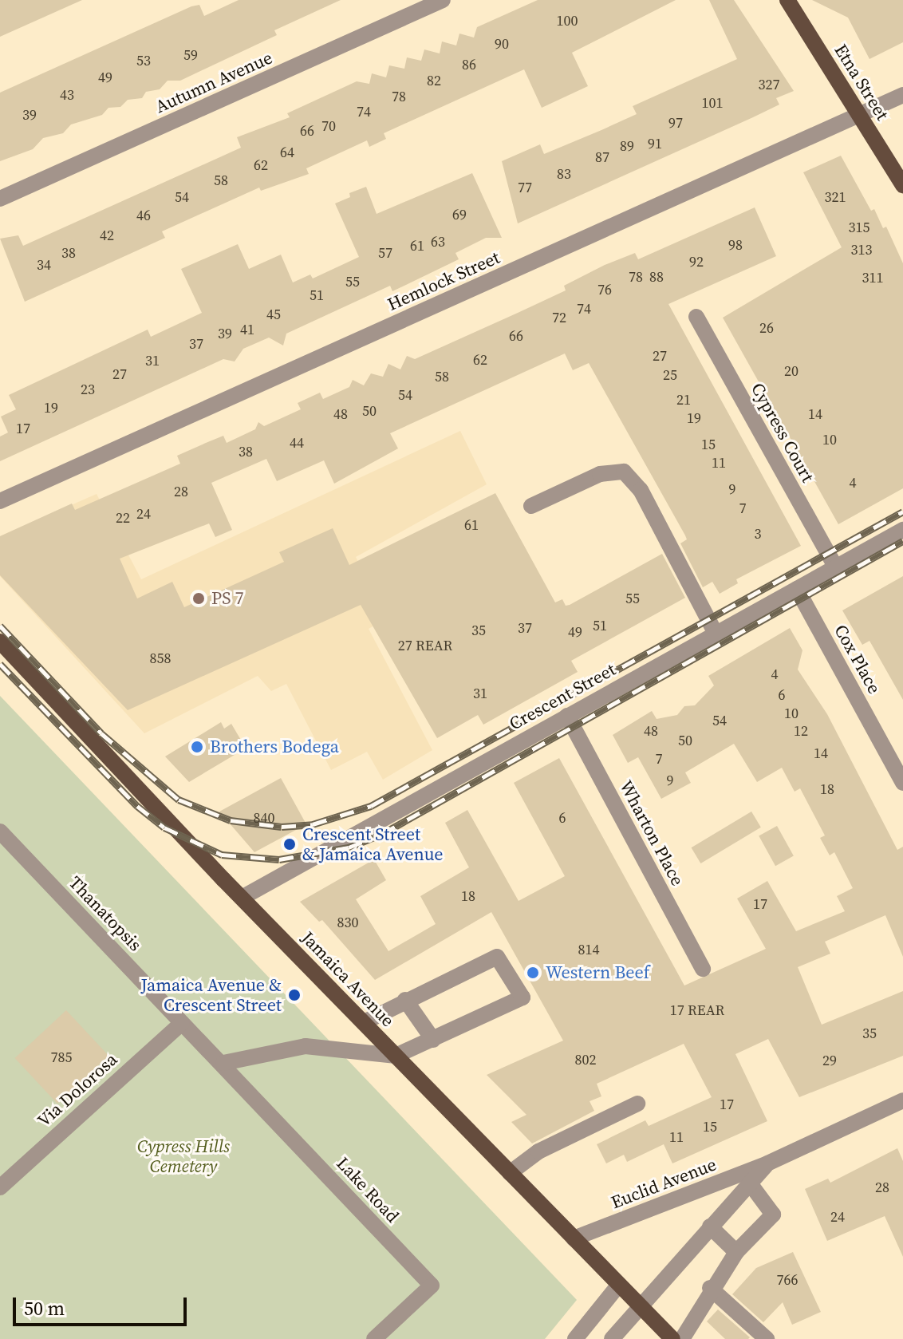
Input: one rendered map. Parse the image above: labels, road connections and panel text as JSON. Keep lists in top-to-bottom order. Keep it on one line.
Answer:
{"streets":{"main road":["Etna Street","Jamaica Avenue"],"street":["Autumn Avenue","Hemlock Street","Cypress Court","Cox Place","Crescent Street","Wharton Place","Thanatopsis","Via Dolorosa","Euclid Avenue","Lake Road"]},"crossings":[["Etna Street","Hemlock Street"],["Cypress Court","Crescent Street"],["Cox Place","Crescent Street"],["Crescent Street","Wharton Place"],["Crescent Street","Jamaica Avenue"],["Thanatopsis","Via Dolorosa"],["Thanatopsis","Lake Road"],["Jamaica Avenue","Euclid Avenue"]],"parks":["Cypress Hills Cemetery"],"places":["PS 7","Brothers Bodega","Crescent Street & Jamaica Avenue","Western Beef","Jamaica Avenue & Crescent Street"],"house_numbers":["100","90","59","53","86","49","82","327","43","78","101","74","39","97","70","66","91","89","64","87","62","83","58","77","54","321","69","46","315","42","63","98","61","313","38","57","92","34","78","88","311","55","76","51","74","45","72","26","41","39","66","37","27","62","31","20","27","25","58","23","54","21","19","50","48","14","19","17","10","44","15","38","11","4","9","28","7","24","22","61","3","55","51","37","35","49","27 REAR","858","4","31","6","10","54","48","12","50","14","7","9","18","840","6","18","17","830","814","17 REAR","35","785","802","29","17","15","11","28","24","766"],"scale_bar":"50 m"}
